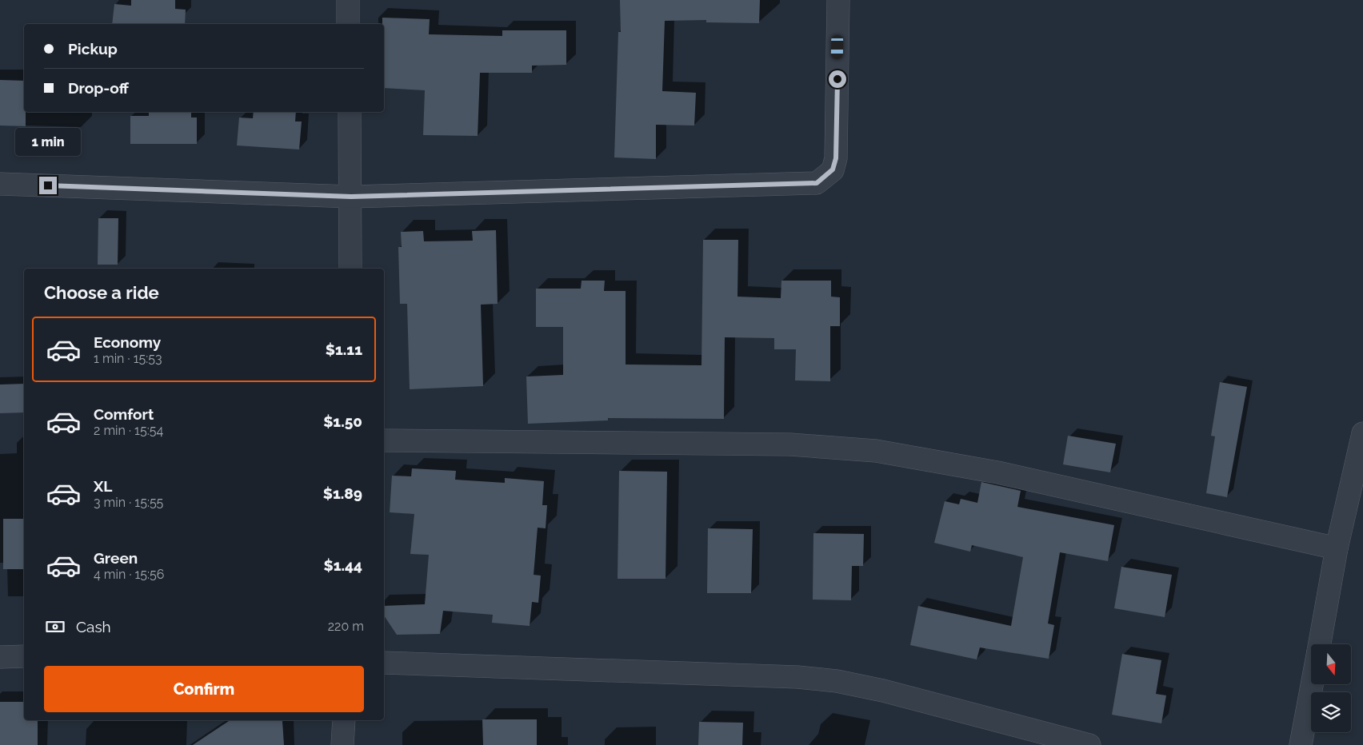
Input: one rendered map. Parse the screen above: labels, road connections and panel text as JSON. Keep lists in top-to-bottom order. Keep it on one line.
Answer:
{"north":"bottom","page":{"banner":["Pickup","Drop-off"],"bubble":"1 min","heading":"Choose a ride","list":[{"name":"Economy","note":"1 min · 15:53","value":"$1.11"},{"name":"Comfort","note":"2 min · 15:54","value":"$1.50"},{"name":"XL","note":"3 min · 15:55","value":"$1.89"},{"name":"Green","note":"4 min · 15:56","value":"$1.44"}],"pay":["Cash","220 m"],"buttons":"Confirm"}}
